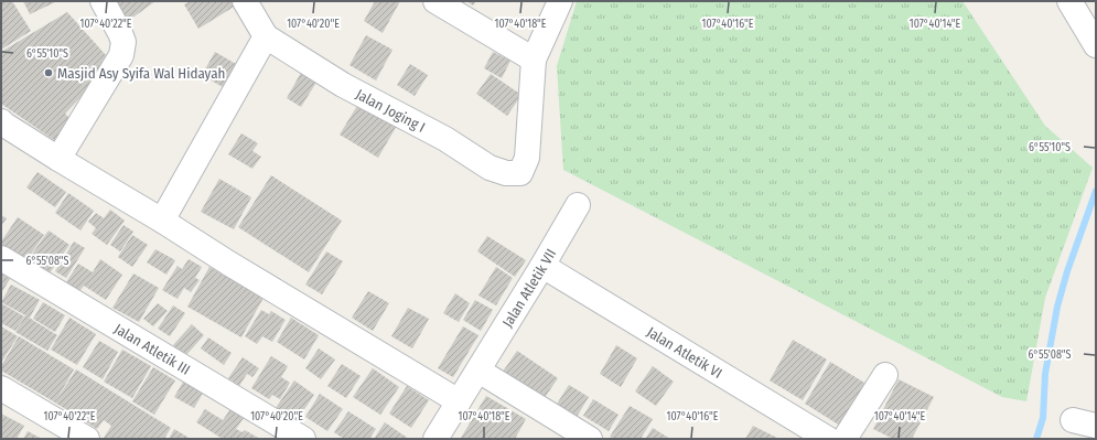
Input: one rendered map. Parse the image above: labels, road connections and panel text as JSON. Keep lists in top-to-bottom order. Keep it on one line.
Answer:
{"streets":{"street":["Jalan Joging I","Jalan Atletik VII","Jalan Atletik III","Jalan Atletik VI"]},"crossings":[["Jalan Atletik VII","Jalan Atletik VI"]],"places":["Masjid Asy Syifa Wal Hidayah"],"coordinates":["107°40'22\"E","107°40'20\"E","107°40'18\"E","107°40'16\"E","107°40'14\"E","6°55'10\"S","6°55'08\"S"]}
